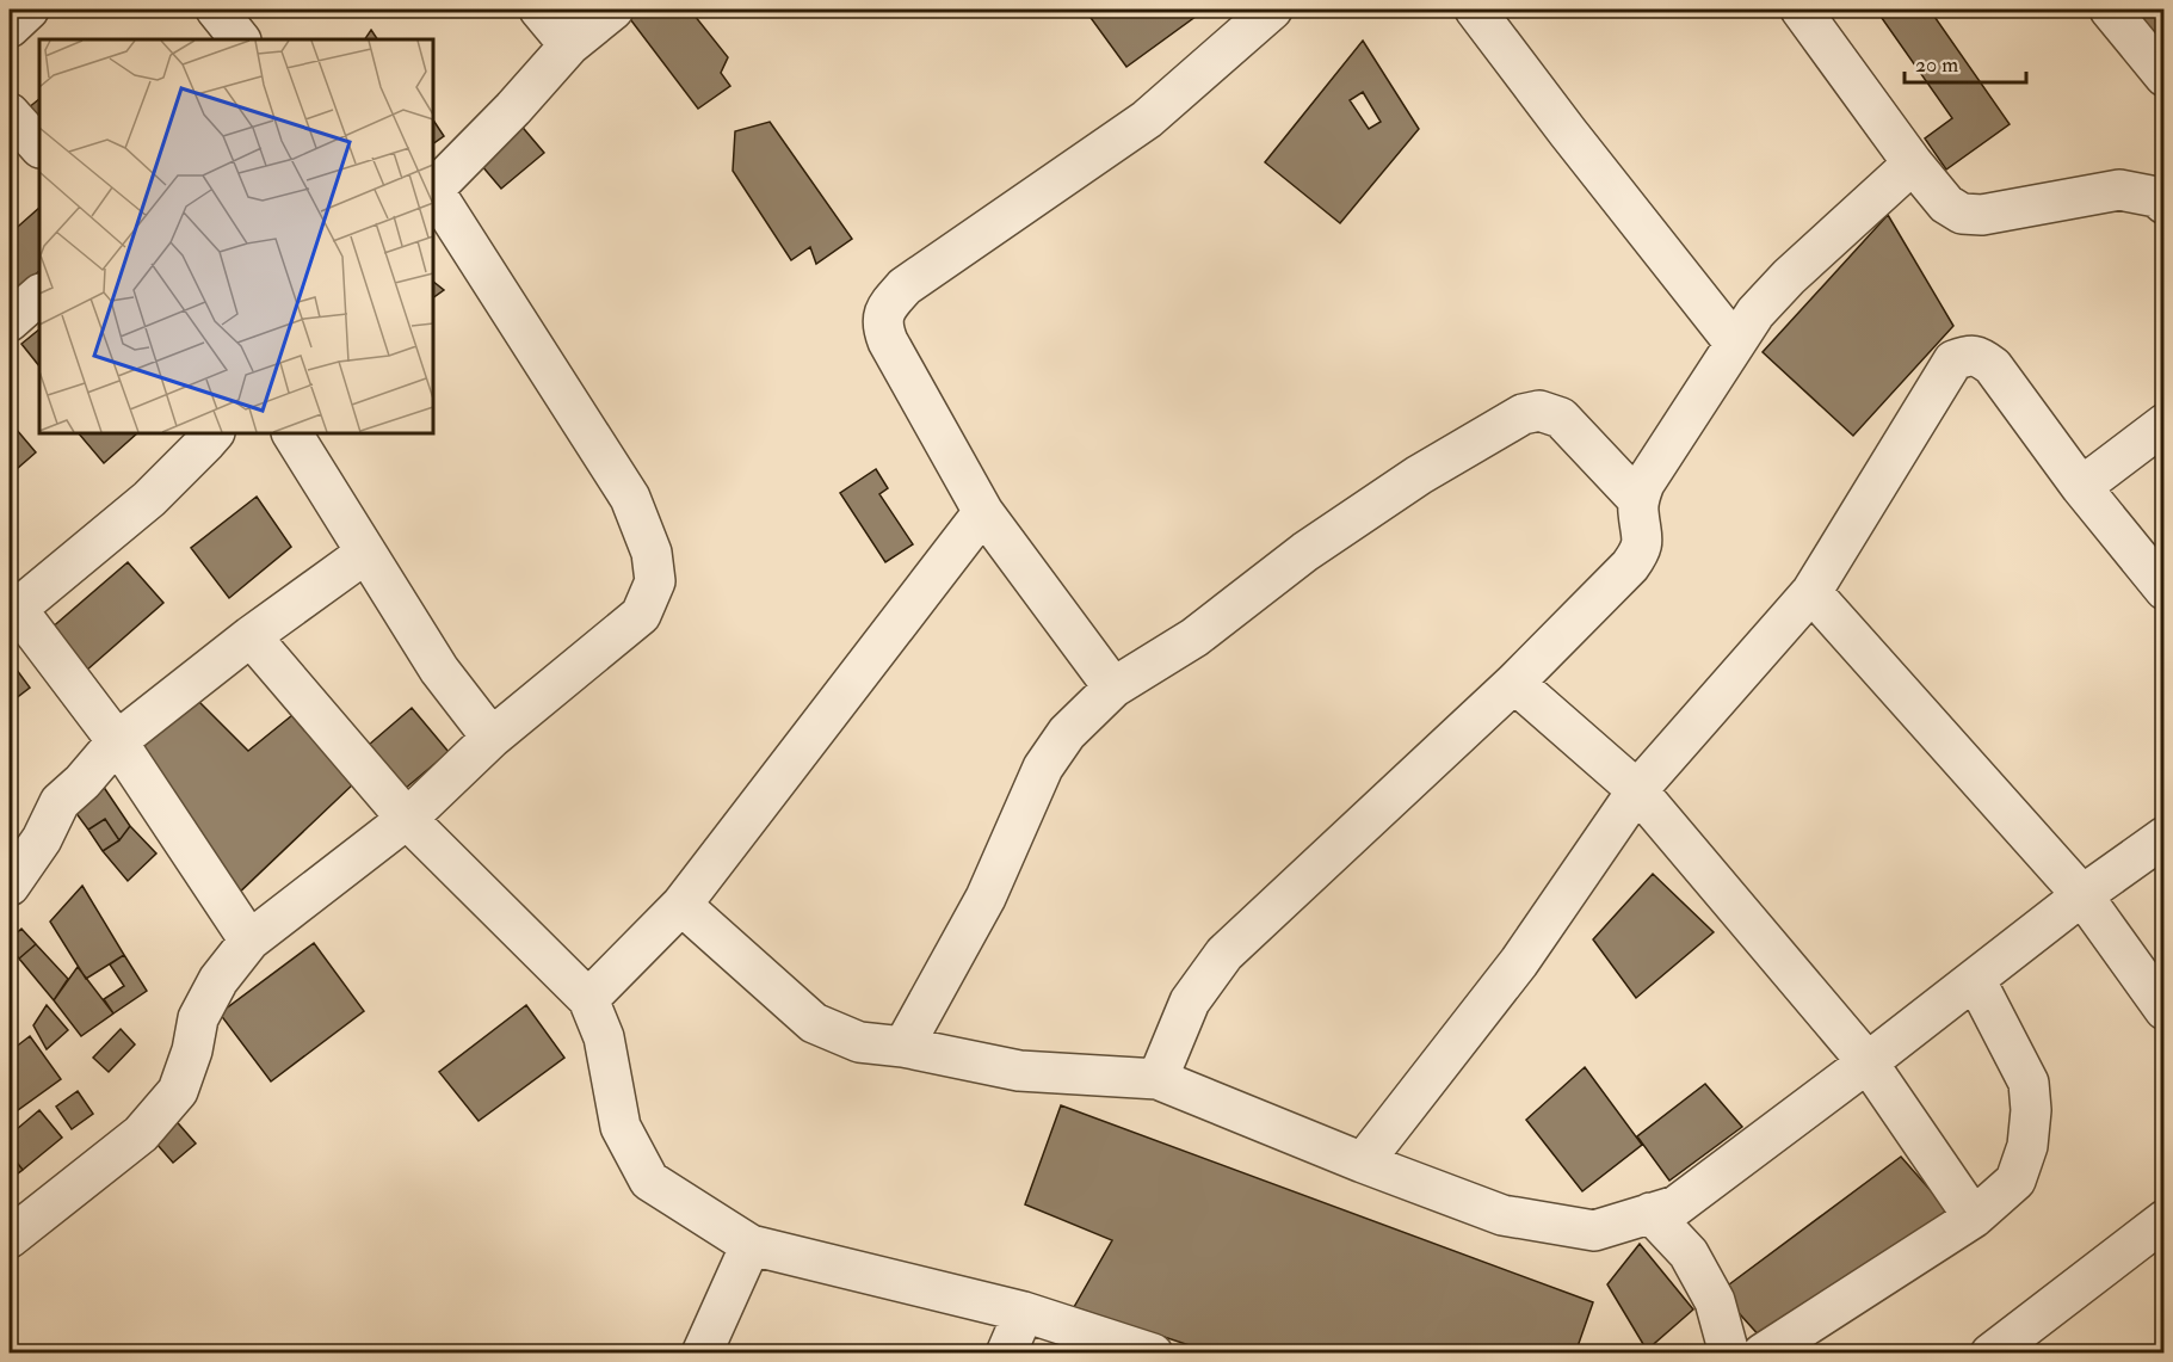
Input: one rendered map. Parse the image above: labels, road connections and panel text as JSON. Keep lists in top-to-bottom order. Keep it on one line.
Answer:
{"scale_bar":"20 m"}
